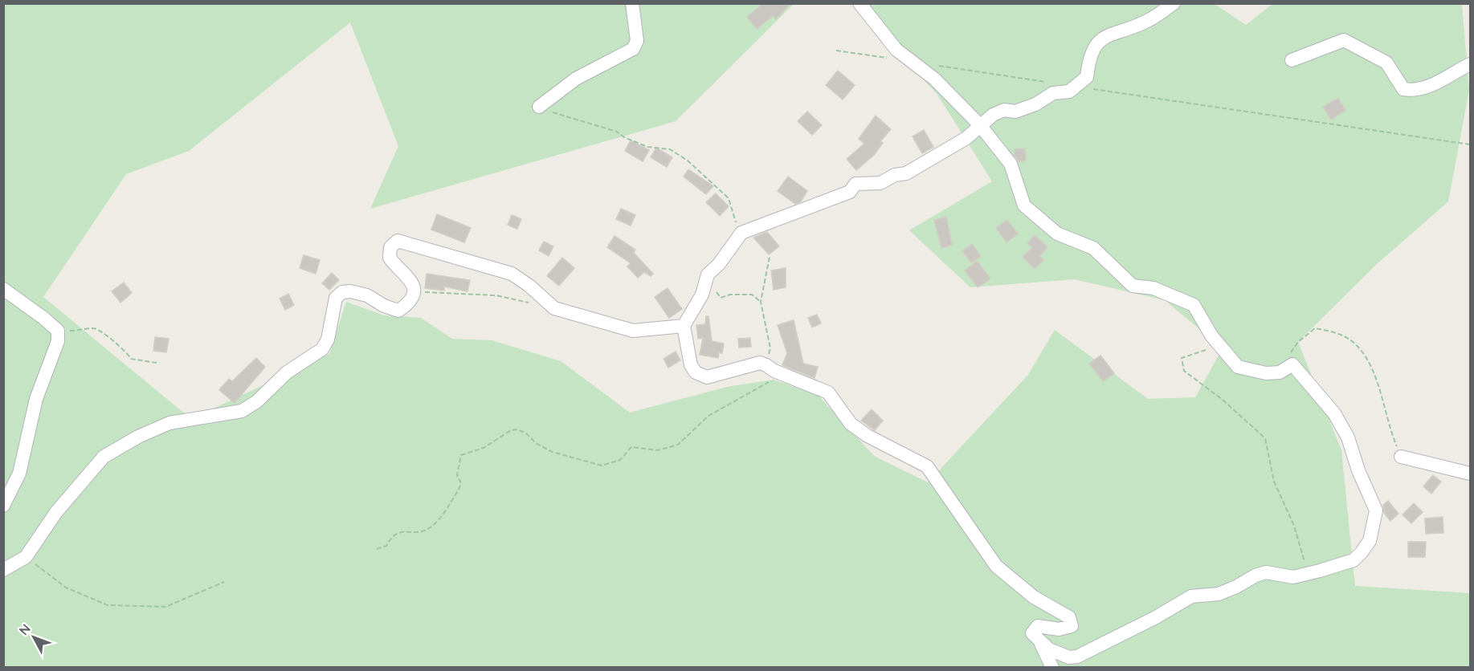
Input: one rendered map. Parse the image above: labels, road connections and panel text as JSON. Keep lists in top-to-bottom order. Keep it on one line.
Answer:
{"north":"top left"}
